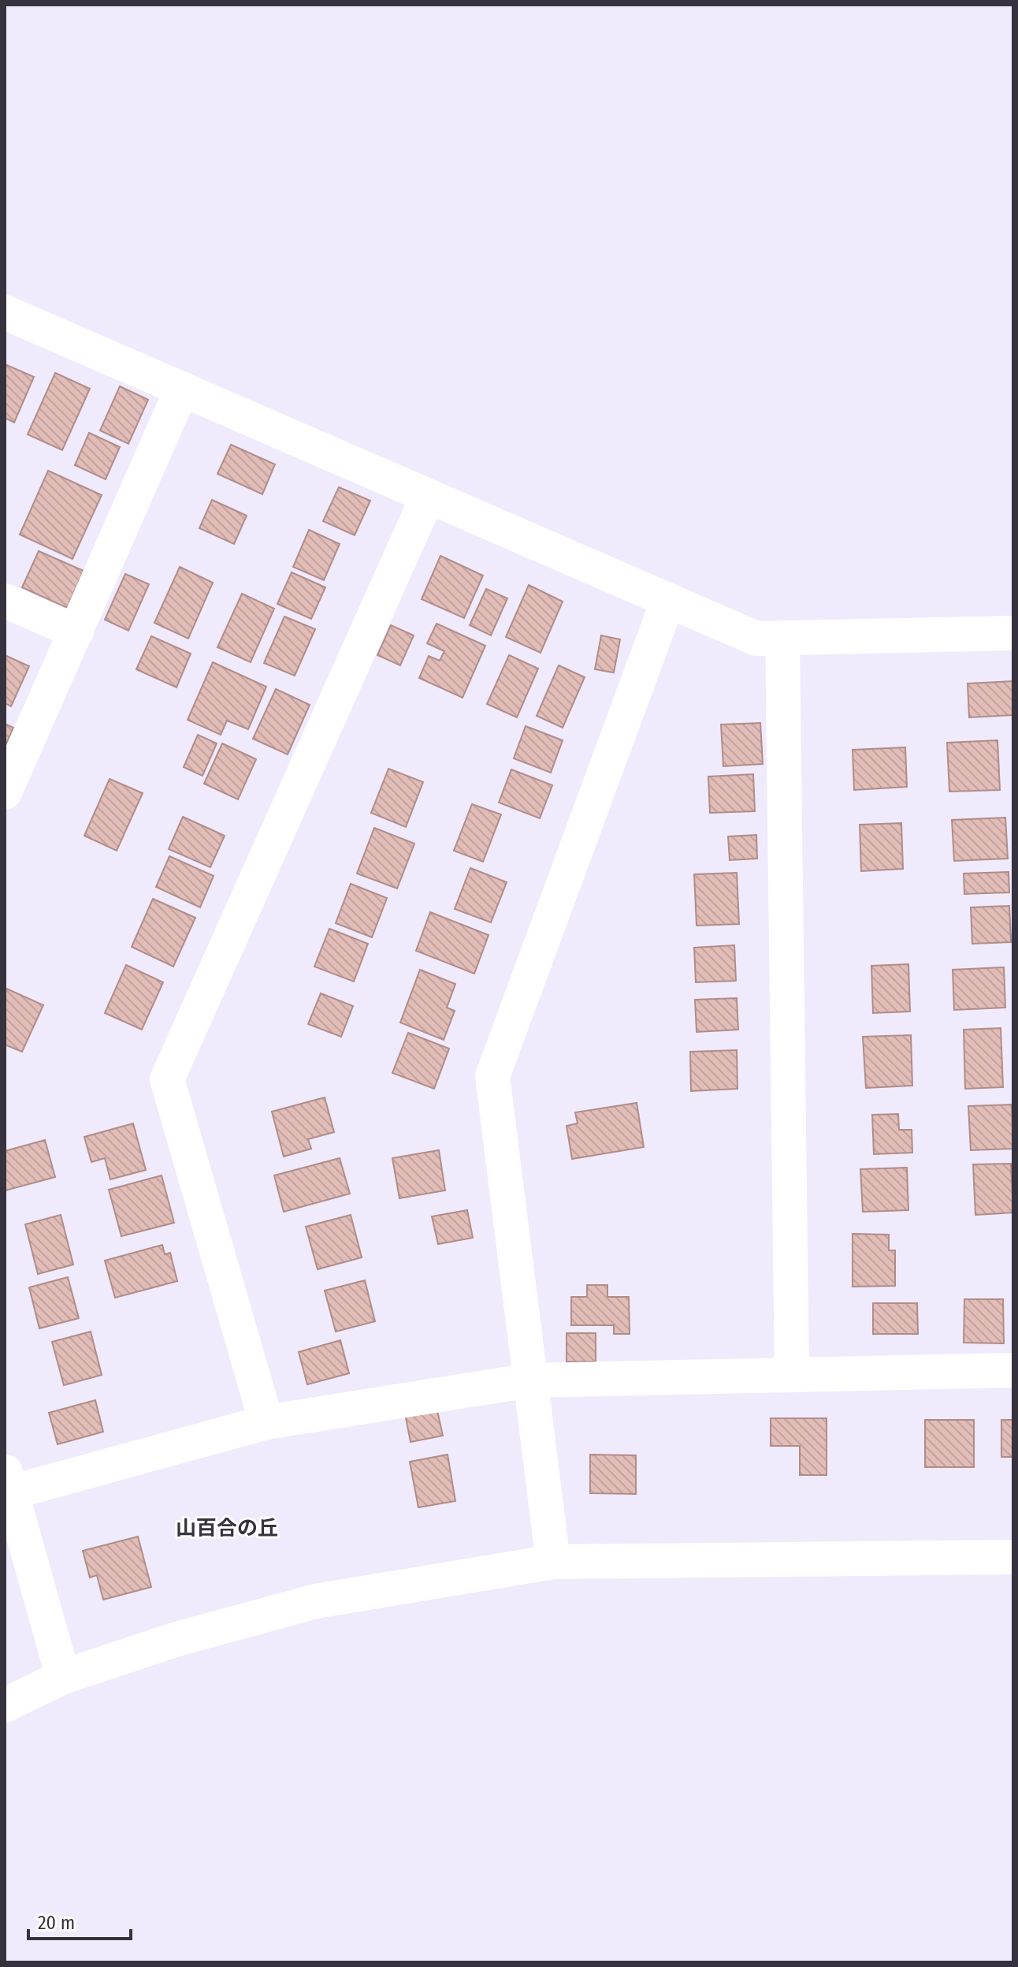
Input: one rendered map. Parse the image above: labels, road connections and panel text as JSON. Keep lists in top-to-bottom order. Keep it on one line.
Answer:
{"districts":["山百合の丘"],"scale_bar":"20 m"}
